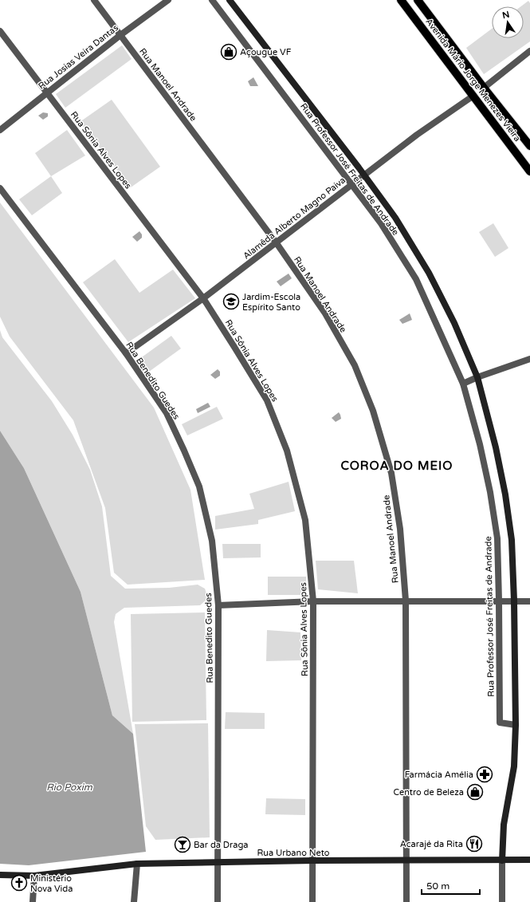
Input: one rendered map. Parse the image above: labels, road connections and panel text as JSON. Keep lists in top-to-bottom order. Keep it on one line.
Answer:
{"streets":{"main road":["Avenida Mário Jorge Menezes Vieira"],"street":["Rua Josias Veira Dantas","Rua Manoel Andrade","Rua Sônia Alves Lopes","Rua Professor José Freitas de Andrade","Alamêda Alberto Magno Paiva","Rua Benedito Guedes","Rua Urbano Neto"]},"crossings":[["Rua Josias Veira Dantas","Rua Manoel Andrade"],["Rua Josias Veira Dantas","Rua Sônia Alves Lopes"],["Avenida Mário Jorge Menezes Vieira","Alamêda Alberto Magno Paiva"],["Rua Manoel Andrade","Alamêda Alberto Magno Paiva"],["Rua Manoel Andrade","Rua Urbano Neto"],["Rua Sônia Alves Lopes","Alamêda Alberto Magno Paiva"],["Rua Sônia Alves Lopes","Rua Urbano Neto"],["Rua Professor José Freitas de Andrade","Alamêda Alberto Magno Paiva"],["Rua Professor José Freitas de Andrade","Rua Urbano Neto"],["Alamêda Alberto Magno Paiva","Rua Benedito Guedes"],["Rua Benedito Guedes","Rua Urbano Neto"]],"districts":["COROA DO MEIO"],"water":["Rio Poxim"],"places":{"shop":["Açougue VF","Centro de Beleza"],"school or university":["Jardim-Escola Espírito Santo"],"pharmacy":["Farmácia Amélia"],"restaurant":["Acarajé da Rita"],"bar":["Bar da Draga"],"church":["Ministério Nova Vida"]},"scale_bar":"50 m","north":"top"}
